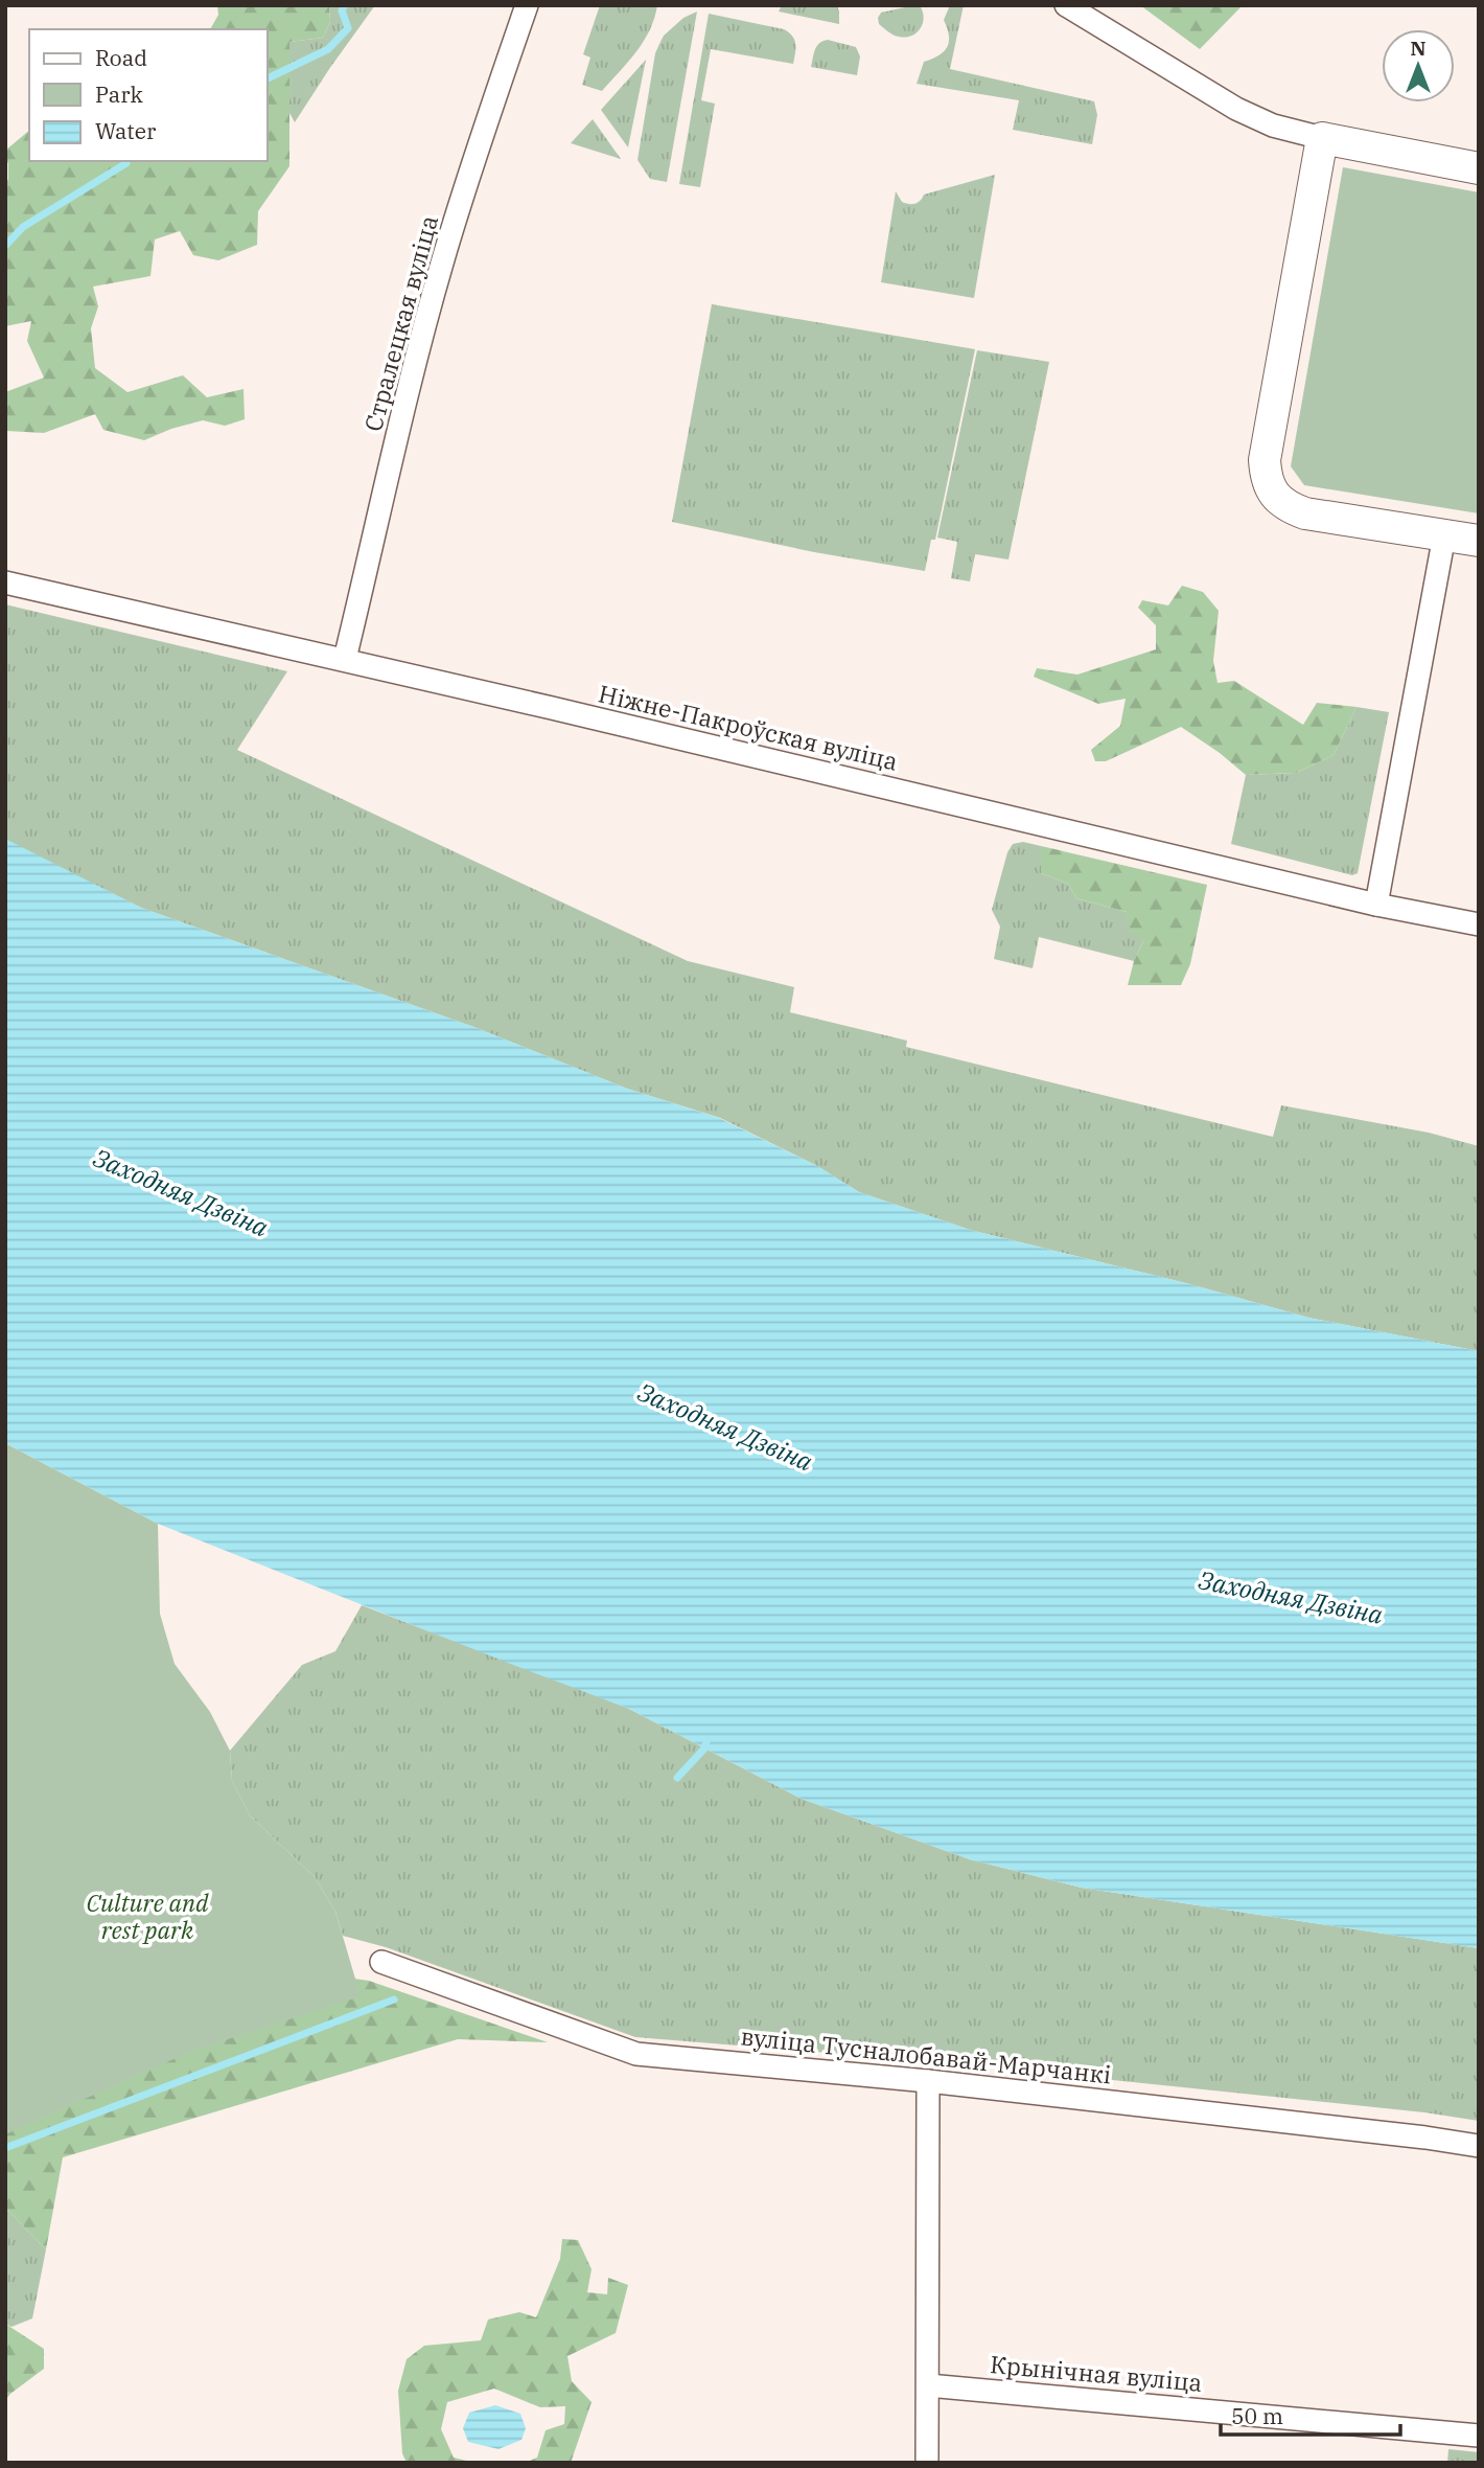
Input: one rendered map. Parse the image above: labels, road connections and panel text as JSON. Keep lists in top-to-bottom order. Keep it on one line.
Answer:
{"streets":{"street":["Стралецкая вуліца","Ніжне-Пакроўская вуліца","вуліца Тусналобавай-Марчанкі","Крынічная вуліца"]},"crossings":[["Стралецкая вуліца","Ніжне-Пакроўская вуліца"]],"water":["Заходняя Дзвіна"],"parks":["Culture and rest park"],"legend":["Road","Park","Water"],"scale_bar":"50 m","north":"top"}
